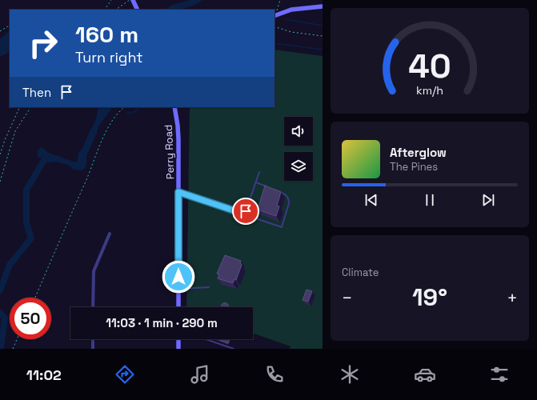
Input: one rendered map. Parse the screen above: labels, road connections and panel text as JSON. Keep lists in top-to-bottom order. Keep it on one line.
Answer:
{"streets":{"main road":["Perry Road"]},"page":{"turn":["160 m","Turn right"],"then":"Then","song":["Afterglow","The Pines"],"tile":"Climate","heat":["−","19°","+"],"limit":"50","trip":"11:03 · 1 min · 290 m","tabs":"11:02","gauge":["40","km/h"]}}
